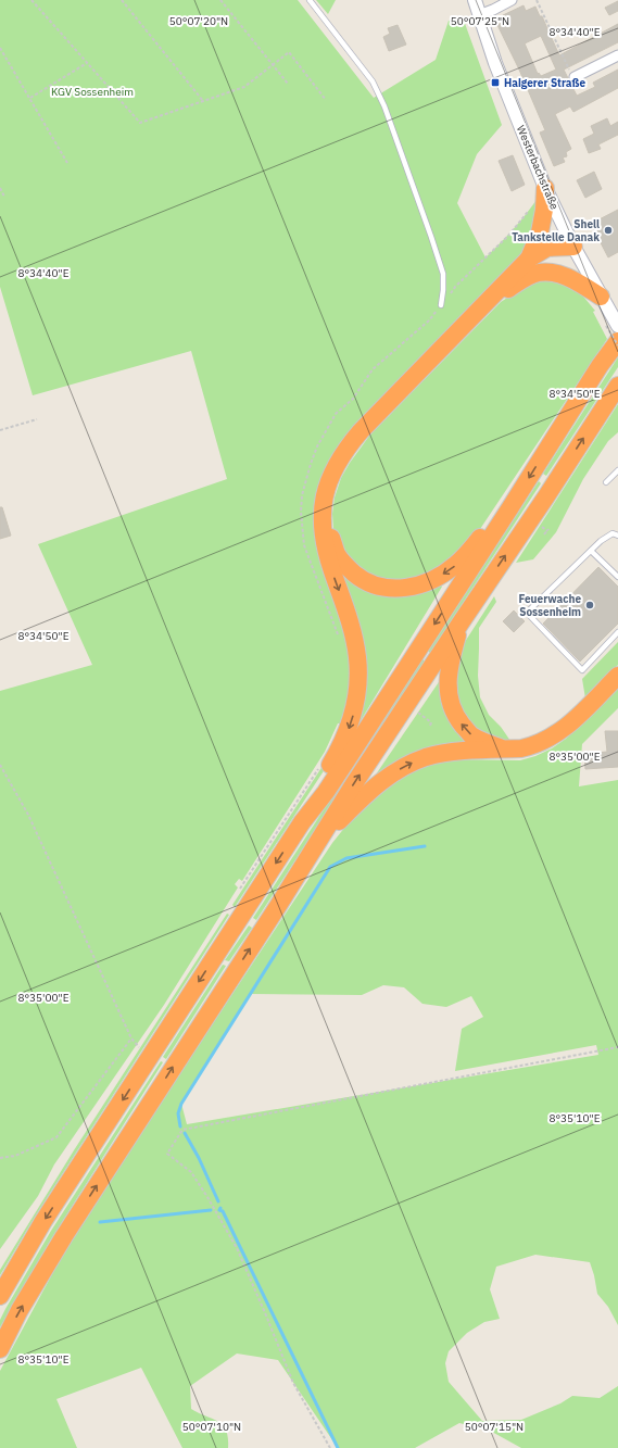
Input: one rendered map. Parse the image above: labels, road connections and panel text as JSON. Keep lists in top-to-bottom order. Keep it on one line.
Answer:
{"streets":{"main road":["Westerbachstraße"]},"parks":["KGV Sossenheim"],"places":{"transit":["Haigerer Straße"],"other":["Shell Tankstelle Danak","Feuerwache Sossenheim"]},"coordinates":["50°07'20\"N","50°07'25\"N","8°34'40\"E","8°34'50\"E","8°35'00\"E","8°35'10\"E","50°07'10\"N","50°07'15\"N"]}
